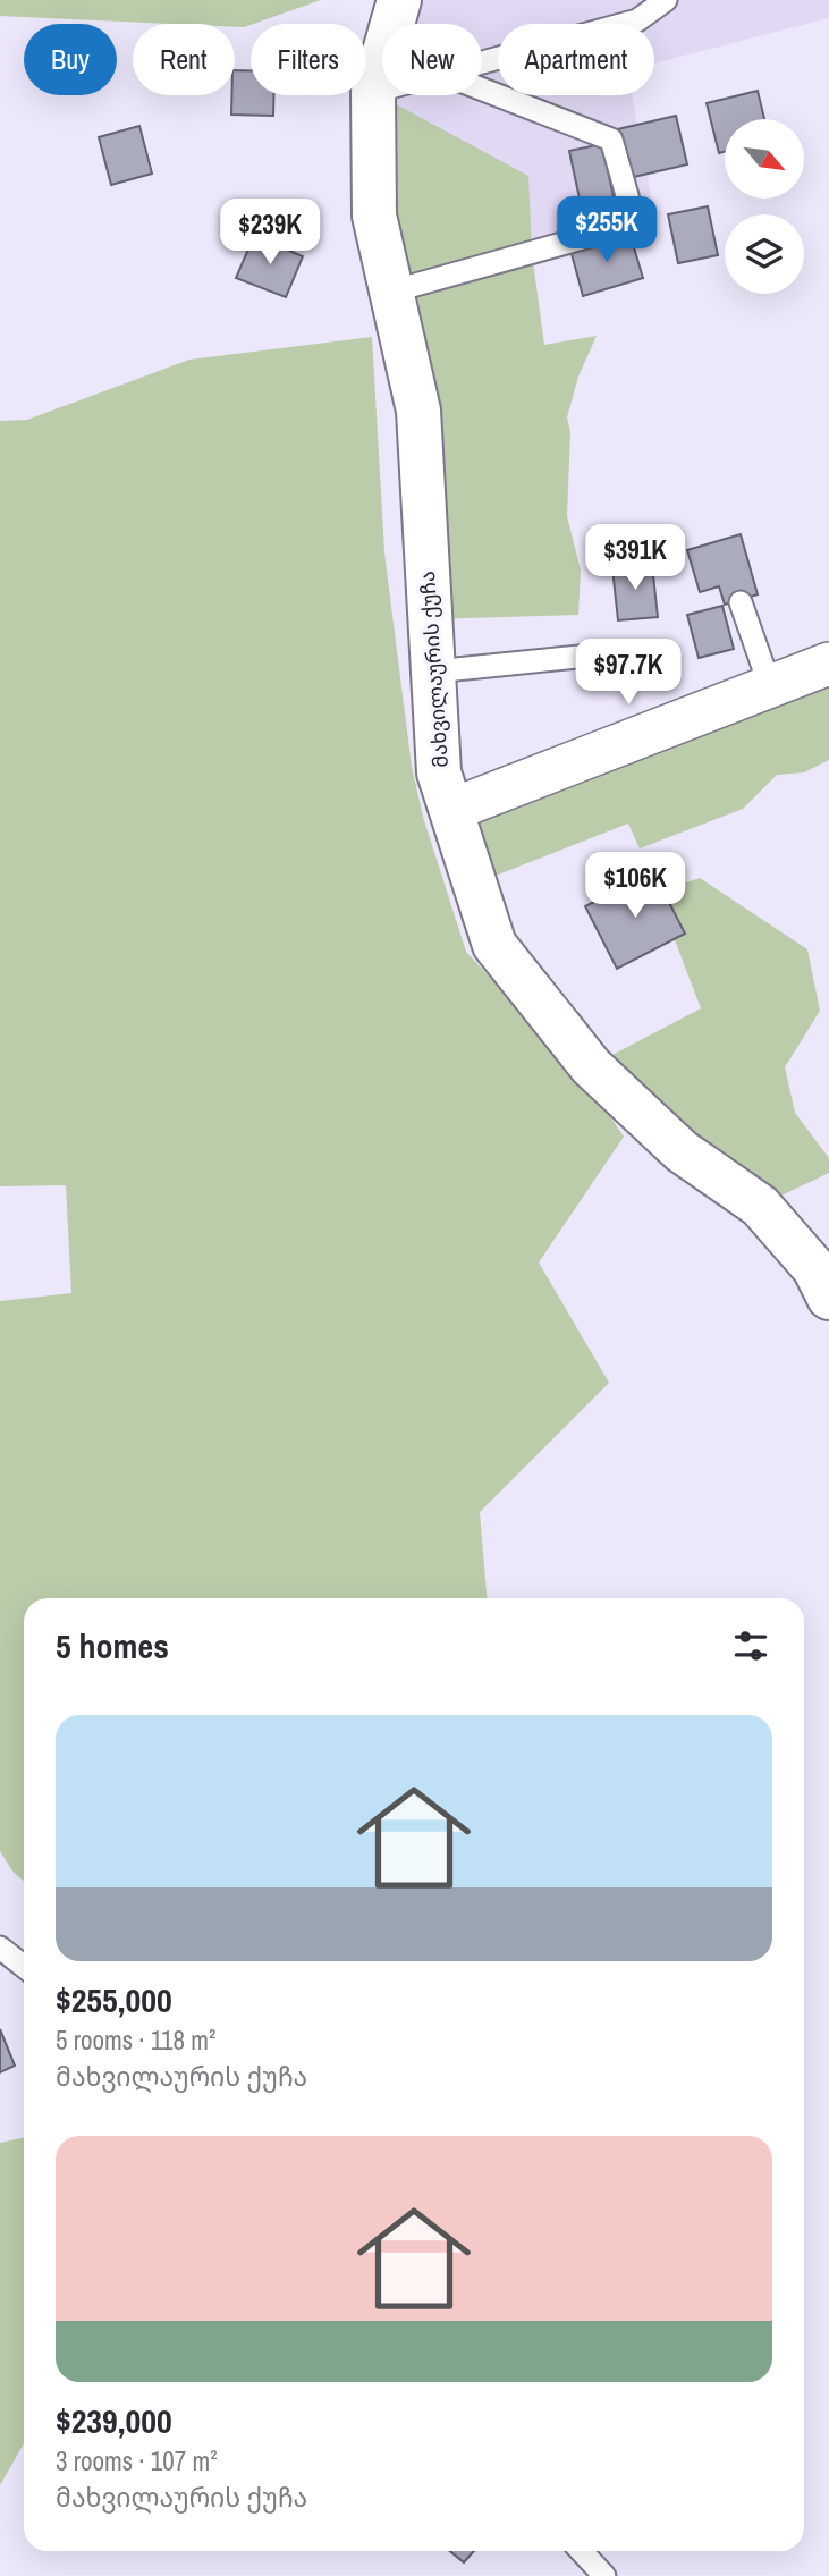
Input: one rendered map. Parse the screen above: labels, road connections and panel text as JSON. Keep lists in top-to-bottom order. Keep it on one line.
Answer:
{"streets":{"street":["მახვილაურის ქუჩა"]},"north":"bottom right","page":{"chip":["Buy","Rent","Filters","New","Apartment"],"price":["$255K","$239K","$391K","$97.7K","$106K"],"heading":"5 homes","list":[{"name":"$255,000","note":"5 rooms · 118 m² · მახვილაურის ქუჩა"},{"name":"$239,000","note":"3 rooms · 107 m² · მახვილაურის ქუჩა"}]}}
